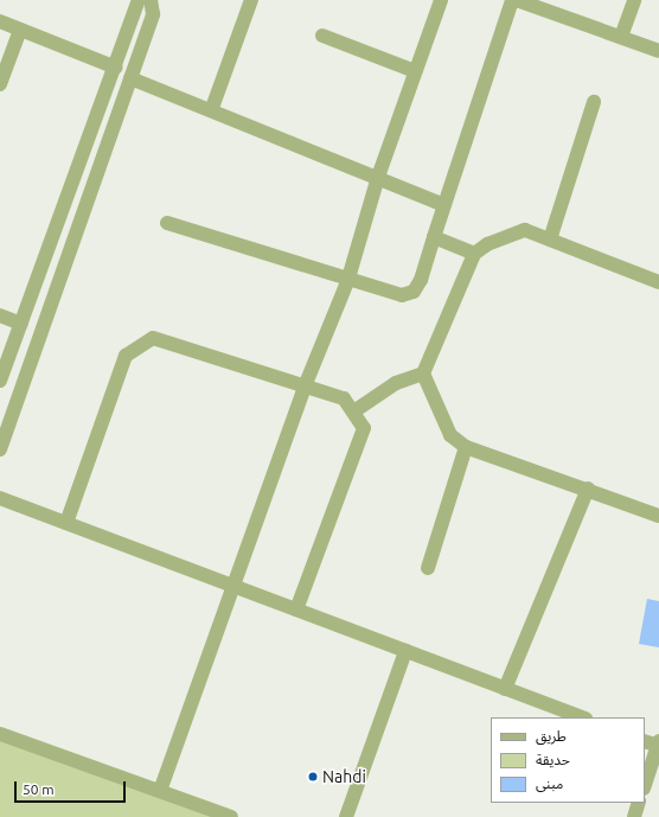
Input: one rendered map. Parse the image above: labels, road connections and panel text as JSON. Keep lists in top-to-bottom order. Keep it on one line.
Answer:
{"places":["Nahdi"],"legend":["طريق","حديقة","مبنى"],"scale_bar":"50 m"}
